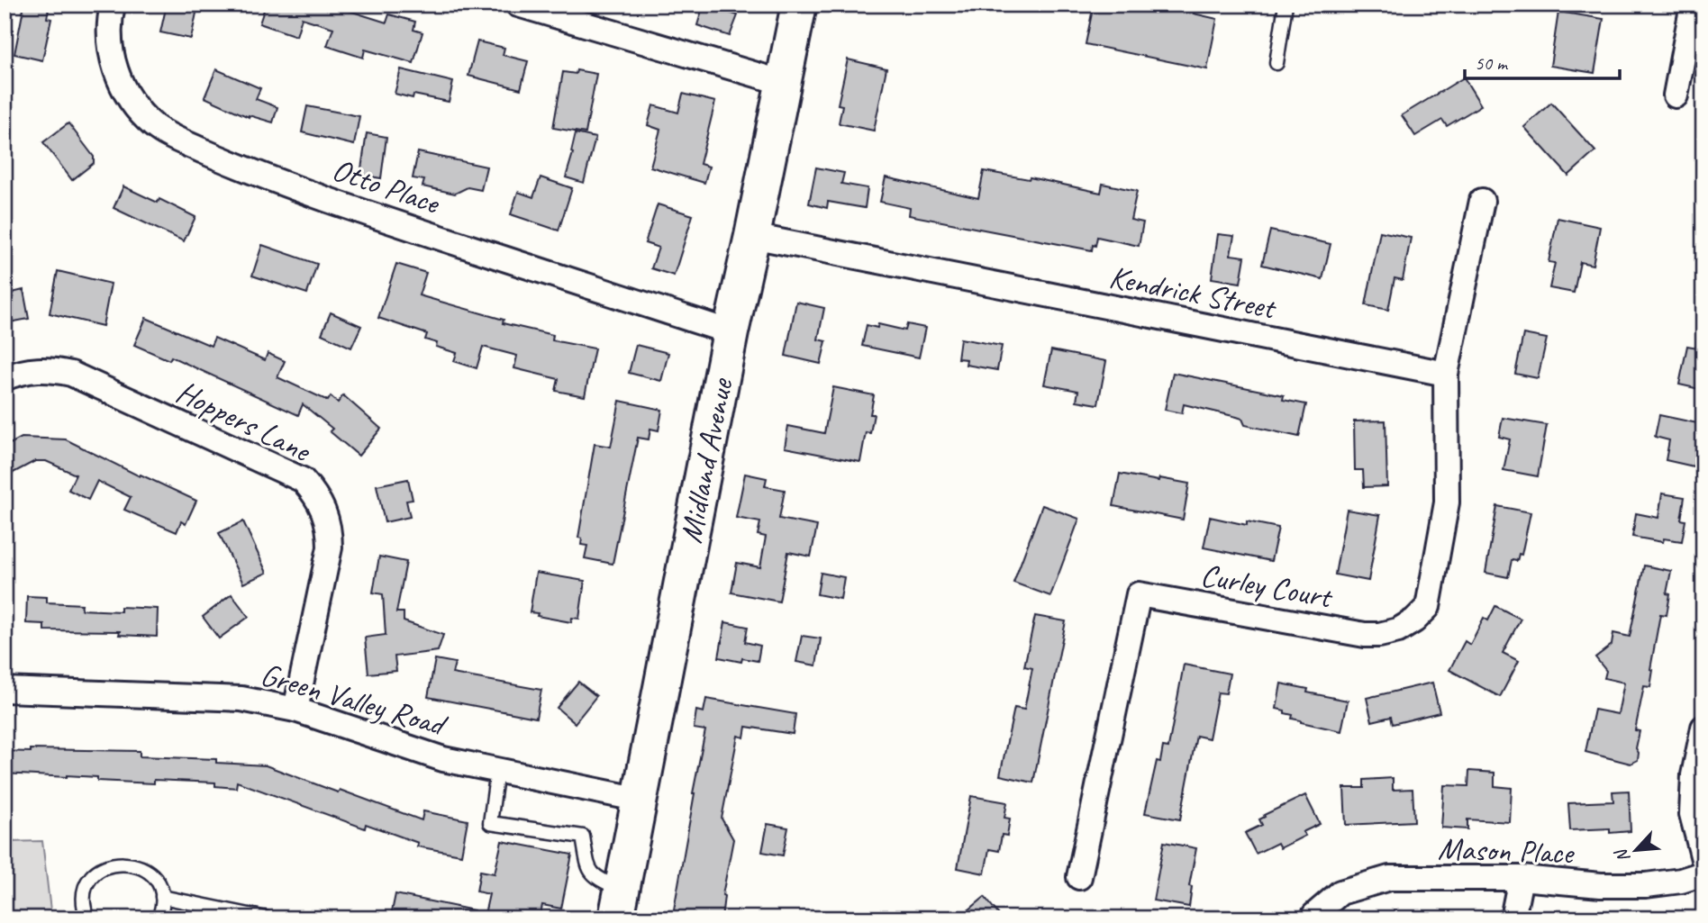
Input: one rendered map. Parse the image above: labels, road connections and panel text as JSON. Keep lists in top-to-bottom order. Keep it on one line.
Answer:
{"streets":{"street":["Otto Place","Kendrick Street","Hoppers Lane","Midland Avenue","Curley Court","Green Valley Road","Mason Place"]},"crossings":[["Otto Place","Midland Avenue"],["Kendrick Street","Midland Avenue"],["Kendrick Street","Curley Court"],["Hoppers Lane","Green Valley Road"],["Midland Avenue","Green Valley Road"]],"scale_bar":"50 m","north":"bottom left"}
